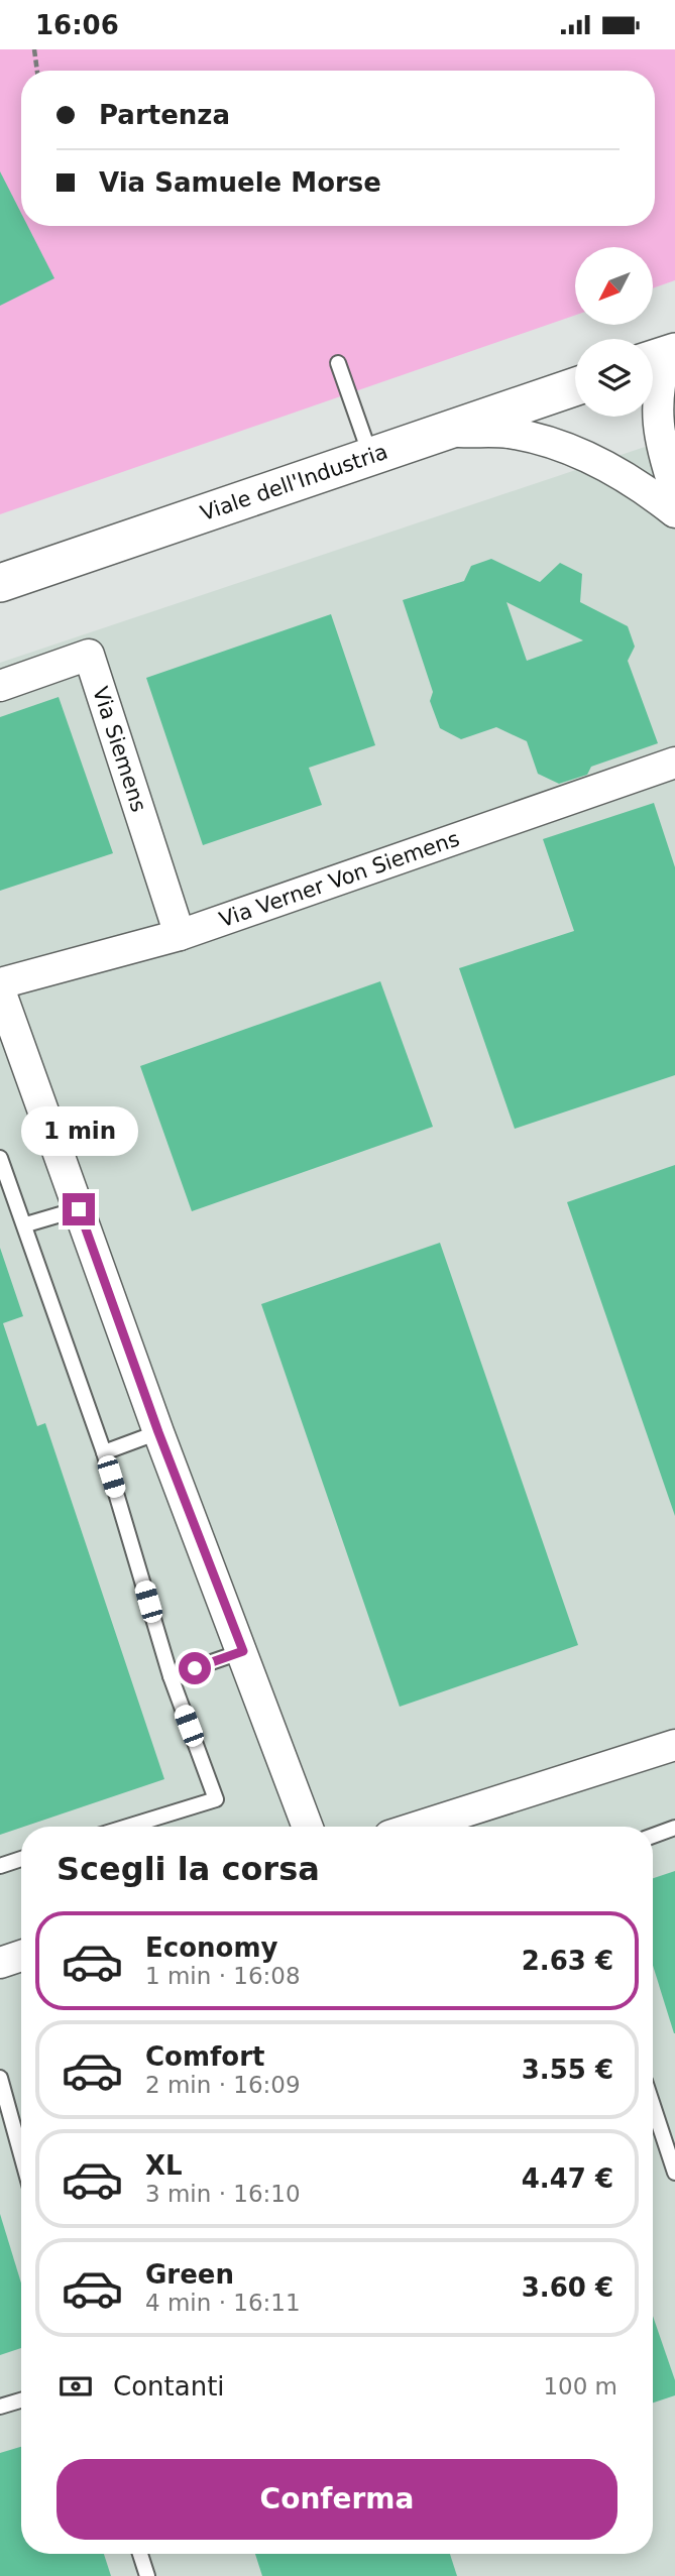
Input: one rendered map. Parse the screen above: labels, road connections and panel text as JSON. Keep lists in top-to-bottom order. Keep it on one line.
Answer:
{"streets":{"street":["Viale dell'Industria","Via Siemens","Via Verner Von Siemens"]},"crossings":[["Via Siemens","Via Verner Von Siemens"]],"north":"bottom left","page":{"status":"16:06","banner":["Partenza","Via Samuele Morse"],"bubble":"1 min","heading":"Scegli la corsa","list":[{"name":"Economy","note":"1 min · 16:08","value":"2.63 €"},{"name":"Comfort","note":"2 min · 16:09","value":"3.55 €"},{"name":"XL","note":"3 min · 16:10","value":"4.47 €"},{"name":"Green","note":"4 min · 16:11","value":"3.60 €"}],"pay":["Contanti","100 m"],"buttons":"Conferma"}}
